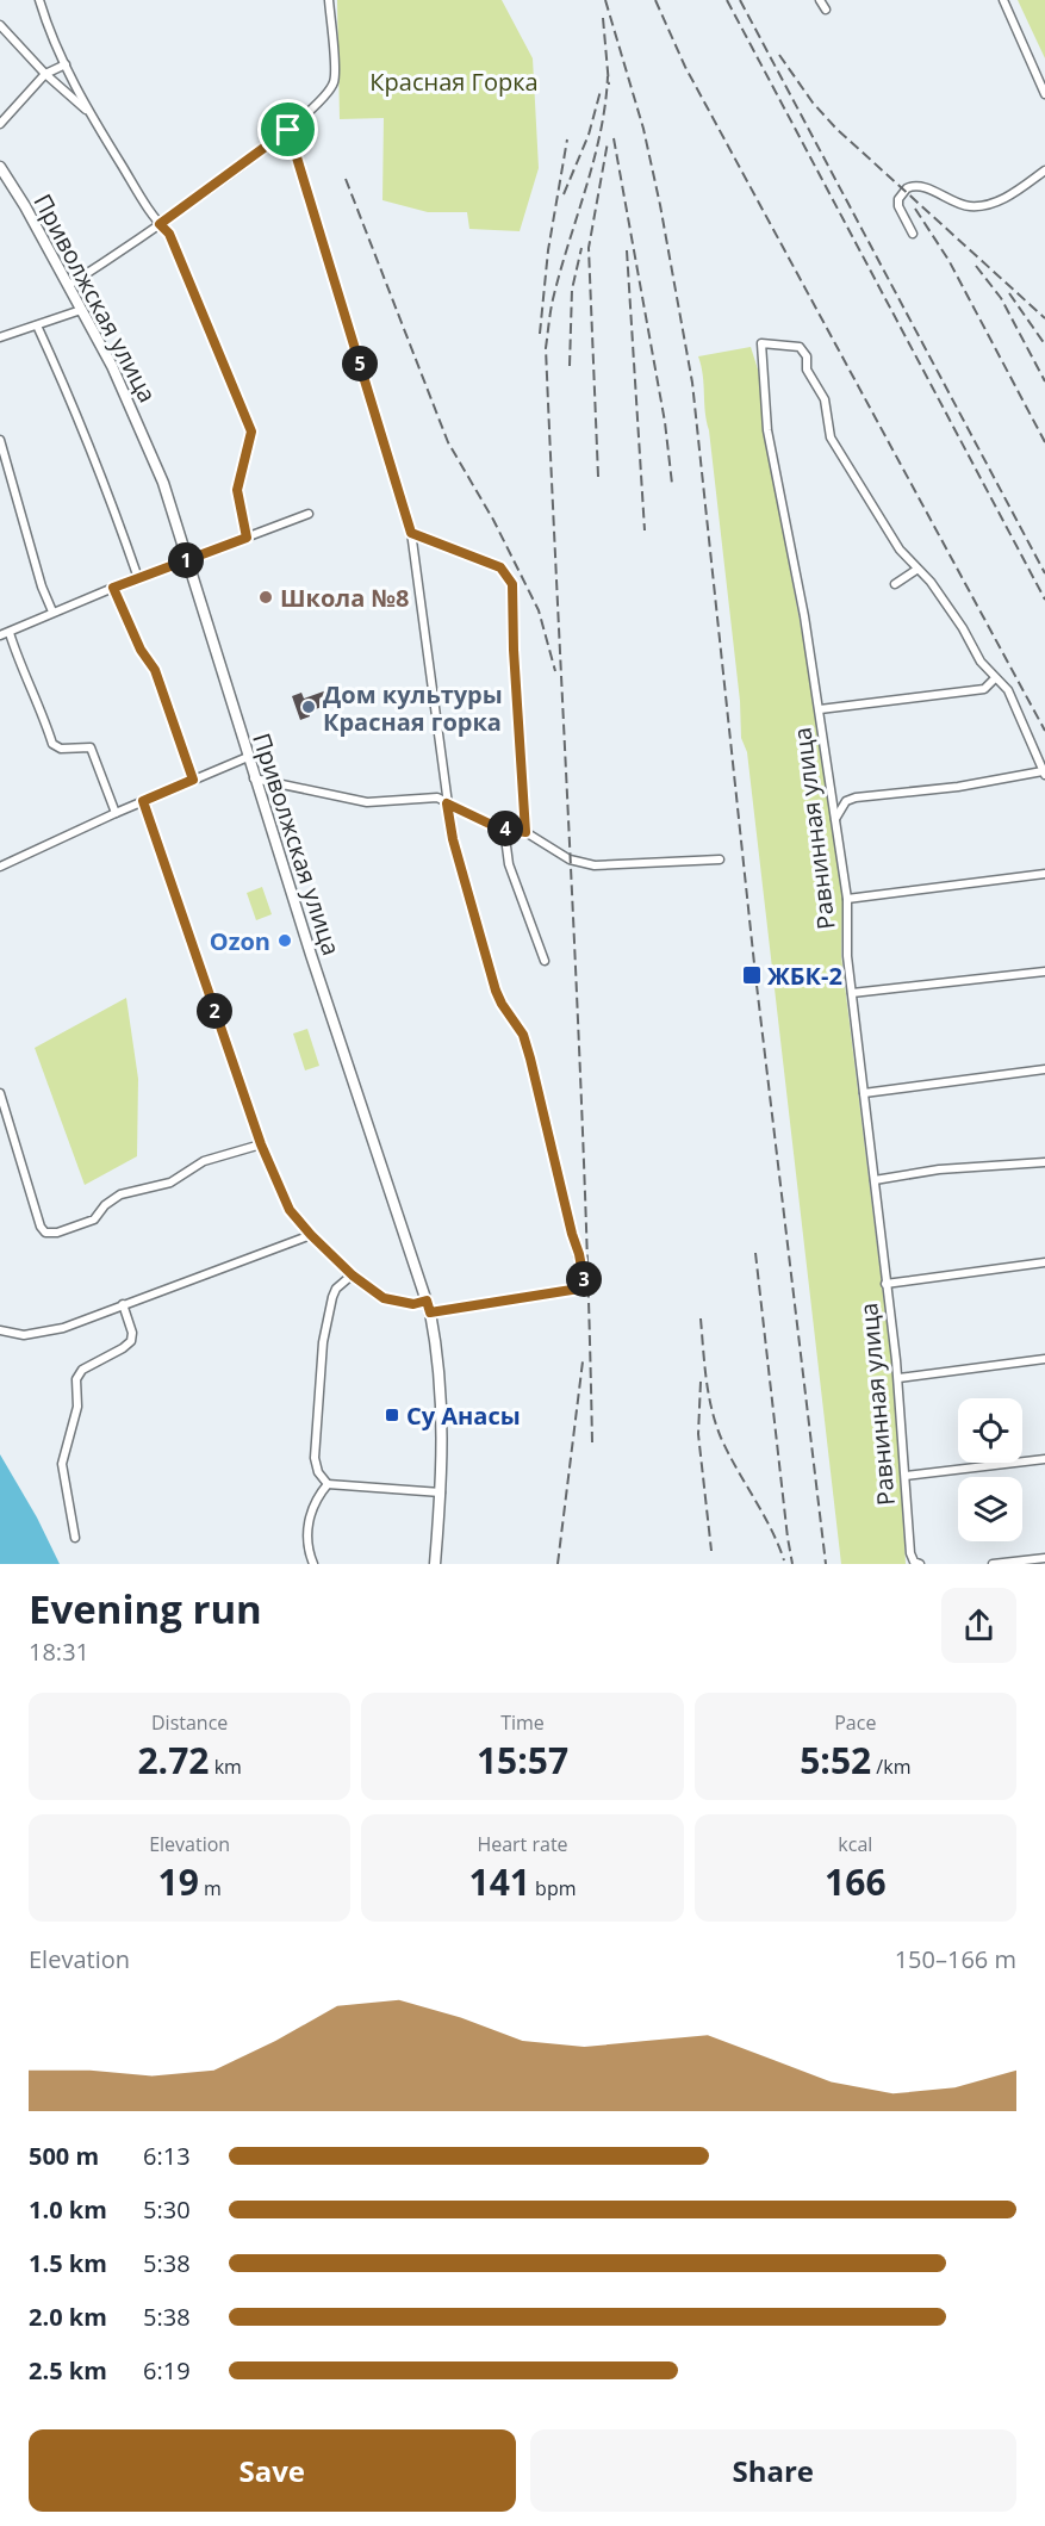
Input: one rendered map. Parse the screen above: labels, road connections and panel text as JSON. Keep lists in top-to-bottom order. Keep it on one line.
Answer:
{"streets":{"main road":["Приволжская улица"],"street":["Равнинная улица"]},"parks":["Красная Горка"],"places":{"other":["Школа №8","Дом культуры Красная горка","Ozon"],"transit":["ЖБК-2","Су Анасы"]},"page":{"pins":["5","1","4","2","3"],"heading":["Evening run","18:31"],"stats":[["Distance","2.72 km"],["Time","15:57"],["Pace","5:52 /km"],["Elevation","19 m"],["Heart rate","141 bpm"],["kcal","166"]],"chart":["Elevation","150–166 m"],"list":[{"name":"500 m","note":"6:13"},{"name":"1.0 km","note":"5:30"},{"name":"1.5 km","note":"5:38"},{"name":"2.0 km","note":"5:38"},{"name":"2.5 km","note":"6:19"}],"buttons":["Save","Share"]}}
